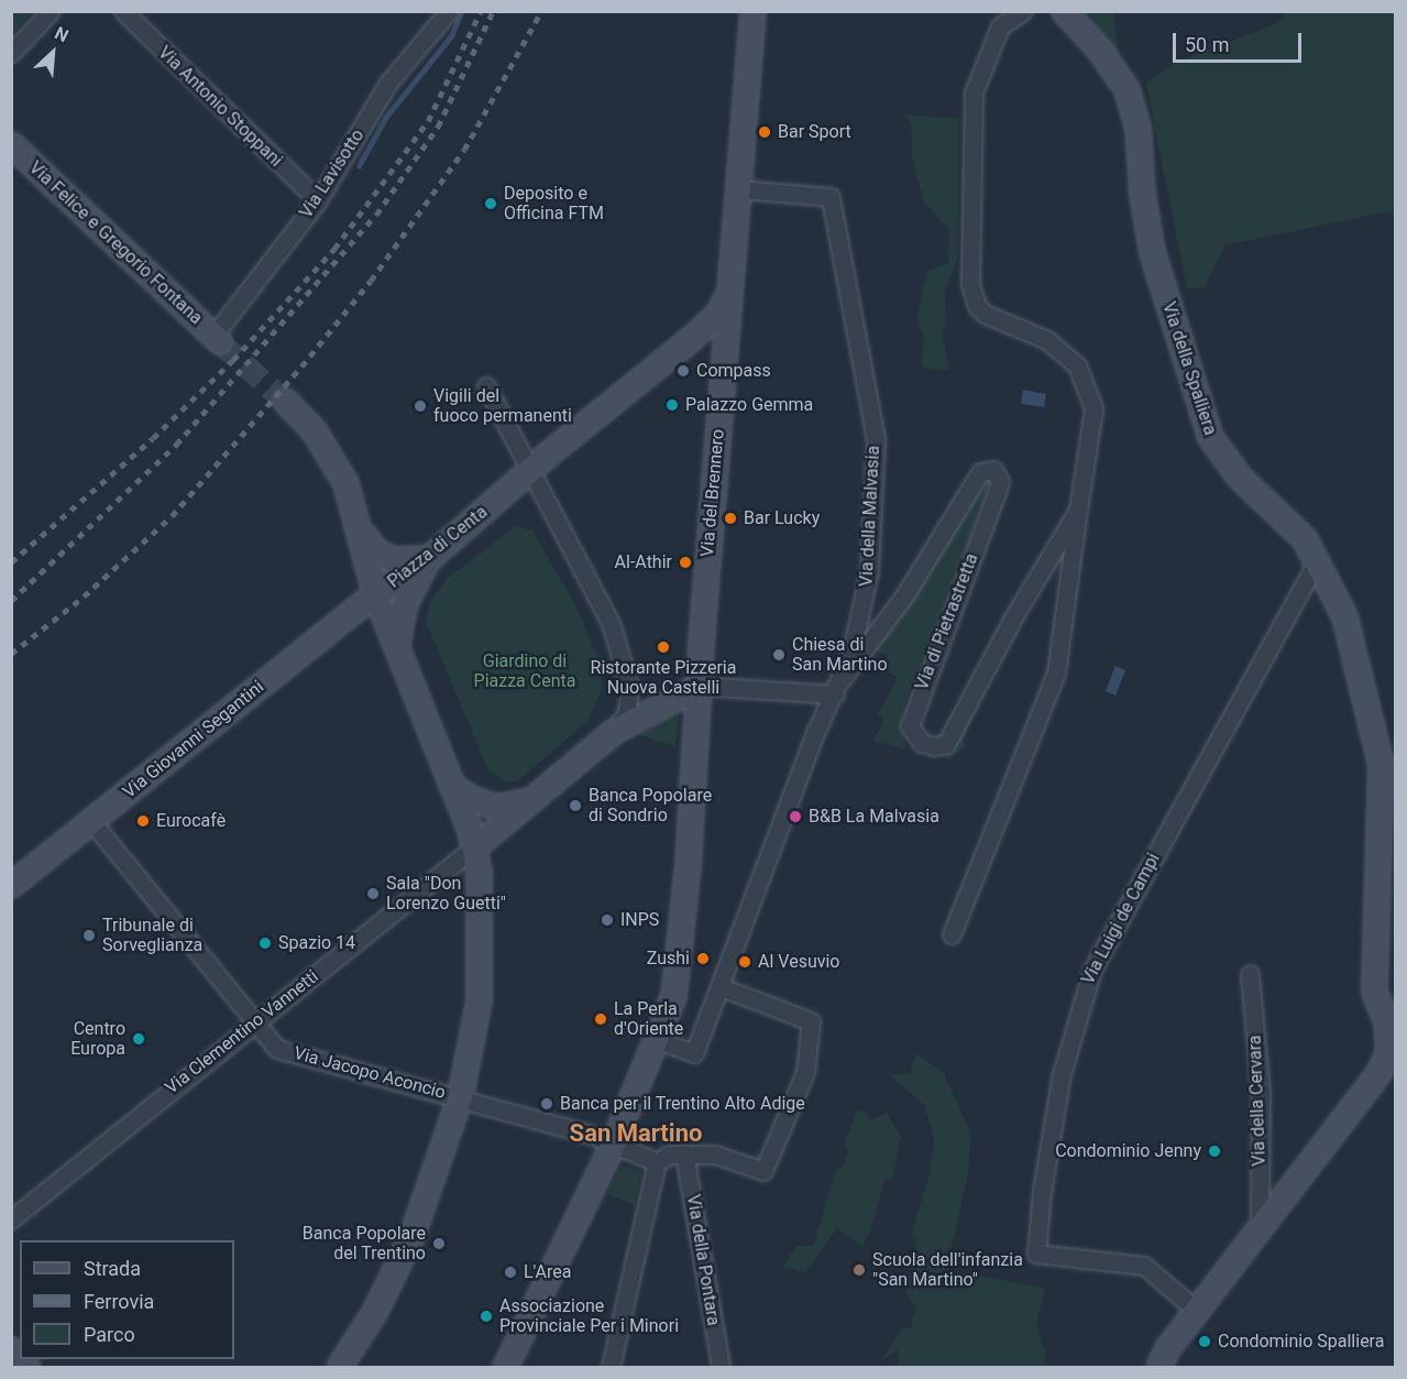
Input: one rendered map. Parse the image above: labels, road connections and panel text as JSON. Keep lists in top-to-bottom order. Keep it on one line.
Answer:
{"streets":{"main road":["Via Felice e Gregorio Fontana","Via della Spalliera","Via del Brennero","Piazza di Centa","Via Giovanni Segantini"],"street":["Via Antonio Stoppani","Via Lavisotto","Via della Malvasia","Via di Pietrastretta","Via Luigi de Campi","Via Clementino Vannetti","Via Jacopo Aconcio","Via della Cervara","Via della Pontara"]},"crossings":[["Via Antonio Stoppani","Via Lavisotto"],["Via Lavisotto","Via Felice e Gregorio Fontana"],["Via della Spalliera","Via Luigi de Campi"],["Via del Brennero","Via della Malvasia"],["Via del Brennero","Piazza di Centa"],["Via del Brennero","Via Jacopo Aconcio"],["Via della Malvasia","Via di Pietrastretta"],["Piazza di Centa","Via Giovanni Segantini"],["Piazza di Centa","Via Clementino Vannetti"],["Via Giovanni Segantini","Via Jacopo Aconcio"],["Via Clementino Vannetti","Via Jacopo Aconcio"]],"districts":["San Martino"],"parks":["Giardino di Piazza Centa"],"places":["Bar Sport","Deposito e Officina FTM","Compass","Palazzo Gemma","Vigili del fuoco permanenti","Bar Lucky","Al-Athir","Ristorante Pizzeria Nuova Castelli","Chiesa di San Martino","Banca Popolare di Sondrio","B&B La Malvasia","Eurocafè","Sala \"Don Lorenzo Guetti\"","INPS","Tribunale di Sorveglianza","Spazio 14","Zushi","Al Vesuvio","La Perla d'Oriente","Centro Europa","Banca per il Trentino Alto Adige","Condominio Jenny","Banca Popolare del Trentino","Scuola dell'infanzia \"San Martino\"","L'Area","Associazione Provinciale Per i Minori","Condominio Spalliera"],"legend":["Strada","Ferrovia","Parco"],"scale_bar":"50 m","north":"top right"}
